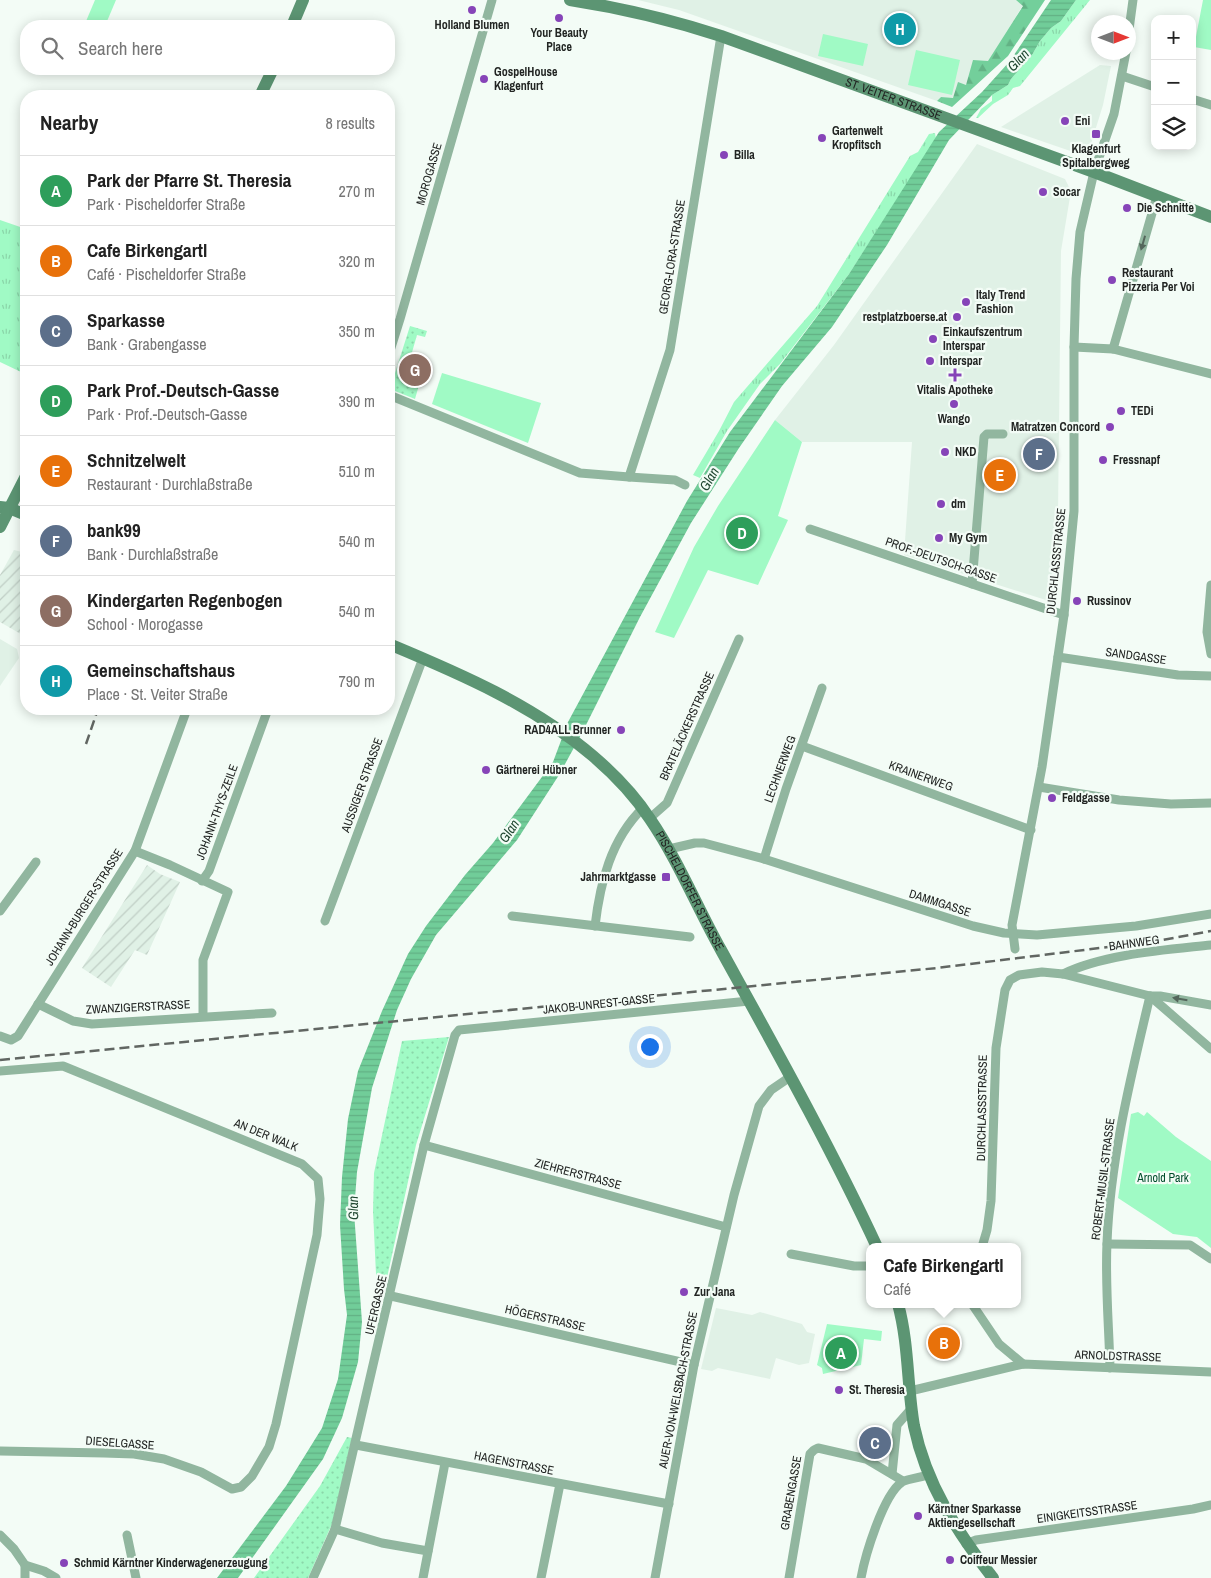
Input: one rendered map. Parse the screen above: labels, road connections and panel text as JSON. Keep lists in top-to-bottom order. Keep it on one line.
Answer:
{"streets":{"main road":["ST. VEITER STRASSE","PISCHELDORFER STRASSE"],"street":["MOROGASSE","GEORG-LORA-STRASSE","PROF.-DEUTSCH-GASSE","DURCHLASSSTRASSE","SANDGASSE","BRATELÄCKERSTRASSE","LECHNERWEG","KRAINERWEG","AUSSIGER STRASSE","JOHANN-THYS-ZEILE","DAMMGASSE","JOHANN-BURGER-STRASSE","BAHNWEG","JAKOB-UNREST-GASSE","ZWANZIGERSTRASSE","AN DER WALK","ZIEHRERSTRASSE","ROBERT-MUSIL-STRASSE","UFERGASSE","HÖGERSTRASSE","ARNOLDSTRASSE","AUER-VON-WELSBACH-STRASSE","DIESELGASSE","HAGENSTRASSE","GRABENGASSE","EINIGKEITSSTRASSE"]},"crossings":[["ST. VEITER STRASSE","GEORG-LORA-STRASSE"],["ST. VEITER STRASSE","DURCHLASSSTRASSE"],["PROF.-DEUTSCH-GASSE","DURCHLASSSTRASSE"],["DURCHLASSSTRASSE","SANDGASSE"],["DURCHLASSSTRASSE","KRAINERWEG"],["DURCHLASSSTRASSE","DAMMGASSE"],["DURCHLASSSTRASSE","BAHNWEG"],["BRATELÄCKERSTRASSE","PISCHELDORFER STRASSE"],["LECHNERWEG","KRAINERWEG"],["LECHNERWEG","DAMMGASSE"],["AUSSIGER STRASSE","PISCHELDORFER STRASSE"],["JOHANN-THYS-ZEILE","JOHANN-BURGER-STRASSE"],["PISCHELDORFER STRASSE","DAMMGASSE"],["PISCHELDORFER STRASSE","JAKOB-UNREST-GASSE"],["PISCHELDORFER STRASSE","AUER-VON-WELSBACH-STRASSE"],["JOHANN-BURGER-STRASSE","ZWANZIGERSTRASSE"],["JAKOB-UNREST-GASSE","UFERGASSE"],["AN DER WALK","DIESELGASSE"],["ZIEHRERSTRASSE","UFERGASSE"],["ZIEHRERSTRASSE","AUER-VON-WELSBACH-STRASSE"],["ROBERT-MUSIL-STRASSE","ARNOLDSTRASSE"],["UFERGASSE","HÖGERSTRASSE"],["UFERGASSE","HAGENSTRASSE"],["HÖGERSTRASSE","AUER-VON-WELSBACH-STRASSE"],["AUER-VON-WELSBACH-STRASSE","HAGENSTRASSE"]],"water":["Glan"],"parks":["Arnold Park"],"places":{"other":["Holland Blumen","Your Beauty Place","GospelHouse Klagenfurt","Eni","Gartenwelt Kropfitsch","Billa","Socar","Die Schnitte","Restaurant Pizzeria Per Voi","Italy Trend Fashion","restplatzboerse.at","Einkaufszentrum Interspar","Interspar","Wango","TEDi","Matratzen Concord","NKD","Fressnapf","dm","My Gym","Russinov","RAD4ALL Brunner","Gärtnerei Hübner","Feldgasse","Zur Jana","St. Theresia","Kärntner Sparkasse Aktiengesellschaft","Coiffeur Messier","Schmid Kärntner Kinderwagenerzeugung"],"transit":["Klagenfurt Spitalbergweg","Jahrmarktgasse"],"health":["Vitalis Apotheke"]},"north":"right","page":{"pins":["H","G","F","E","D","B","A","C"],"map_buttons":["+","−"],"search":"Search here","heading":["Nearby","8 results"],"list":[{"mark":"A","name":"Park der Pfarre St. Theresia","note":"Park · Pischeldorfer Straße","value":"270 m"},{"mark":"B","name":"Cafe Birkengartl","note":"Café · Pischeldorfer Straße","value":"320 m"},{"mark":"C","name":"Sparkasse","note":"Bank · Grabengasse","value":"350 m"},{"mark":"D","name":"Park Prof.-Deutsch-Gasse","note":"Park · Prof.-Deutsch-Gasse","value":"390 m"},{"mark":"E","name":"Schnitzelwelt","note":"Restaurant · Durchlaßstraße","value":"510 m"},{"mark":"F","name":"bank99","note":"Bank · Durchlaßstraße","value":"540 m"},{"mark":"G","name":"Kindergarten Regenbogen","note":"School · Morogasse","value":"540 m"},{"mark":"H","name":"Gemeinschaftshaus","note":"Place · St. Veiter Straße","value":"790 m"}],"popup":["Cafe Birkengartl","Café"]}}
